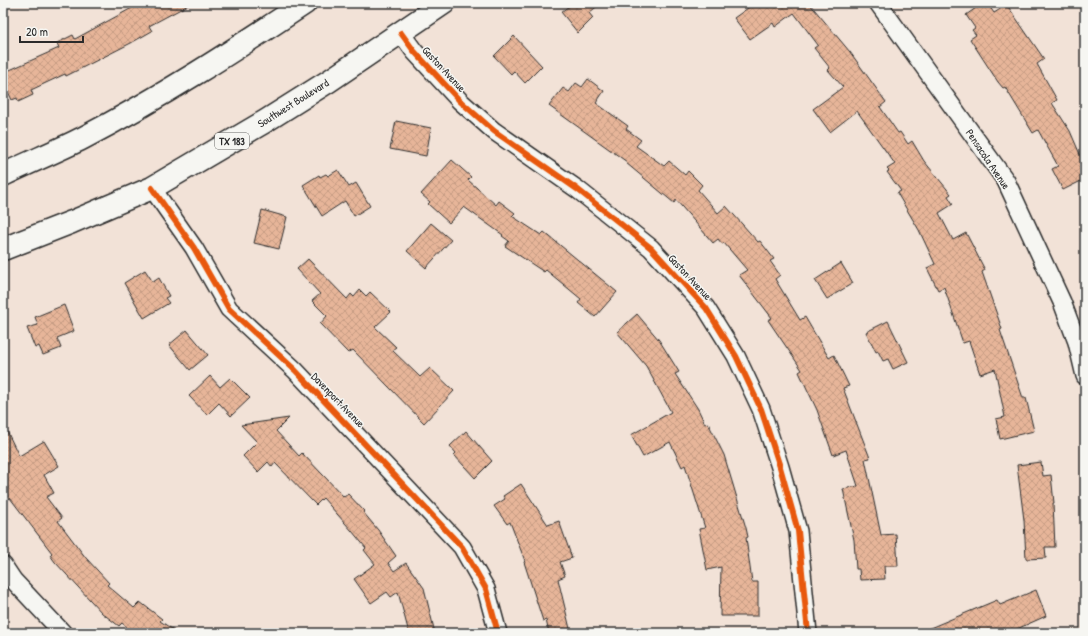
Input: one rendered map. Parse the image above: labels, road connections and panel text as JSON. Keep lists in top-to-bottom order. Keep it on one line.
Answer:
{"streets":{"main road":["Southwest Boulevard","TX 183"],"street":["Gaston Avenue","Pensacola Avenue","Davenport Avenue"]},"crossings":[["Gaston Avenue","Southwest Boulevard"],["Southwest Boulevard","Davenport Avenue"]],"scale_bar":"20 m"}
